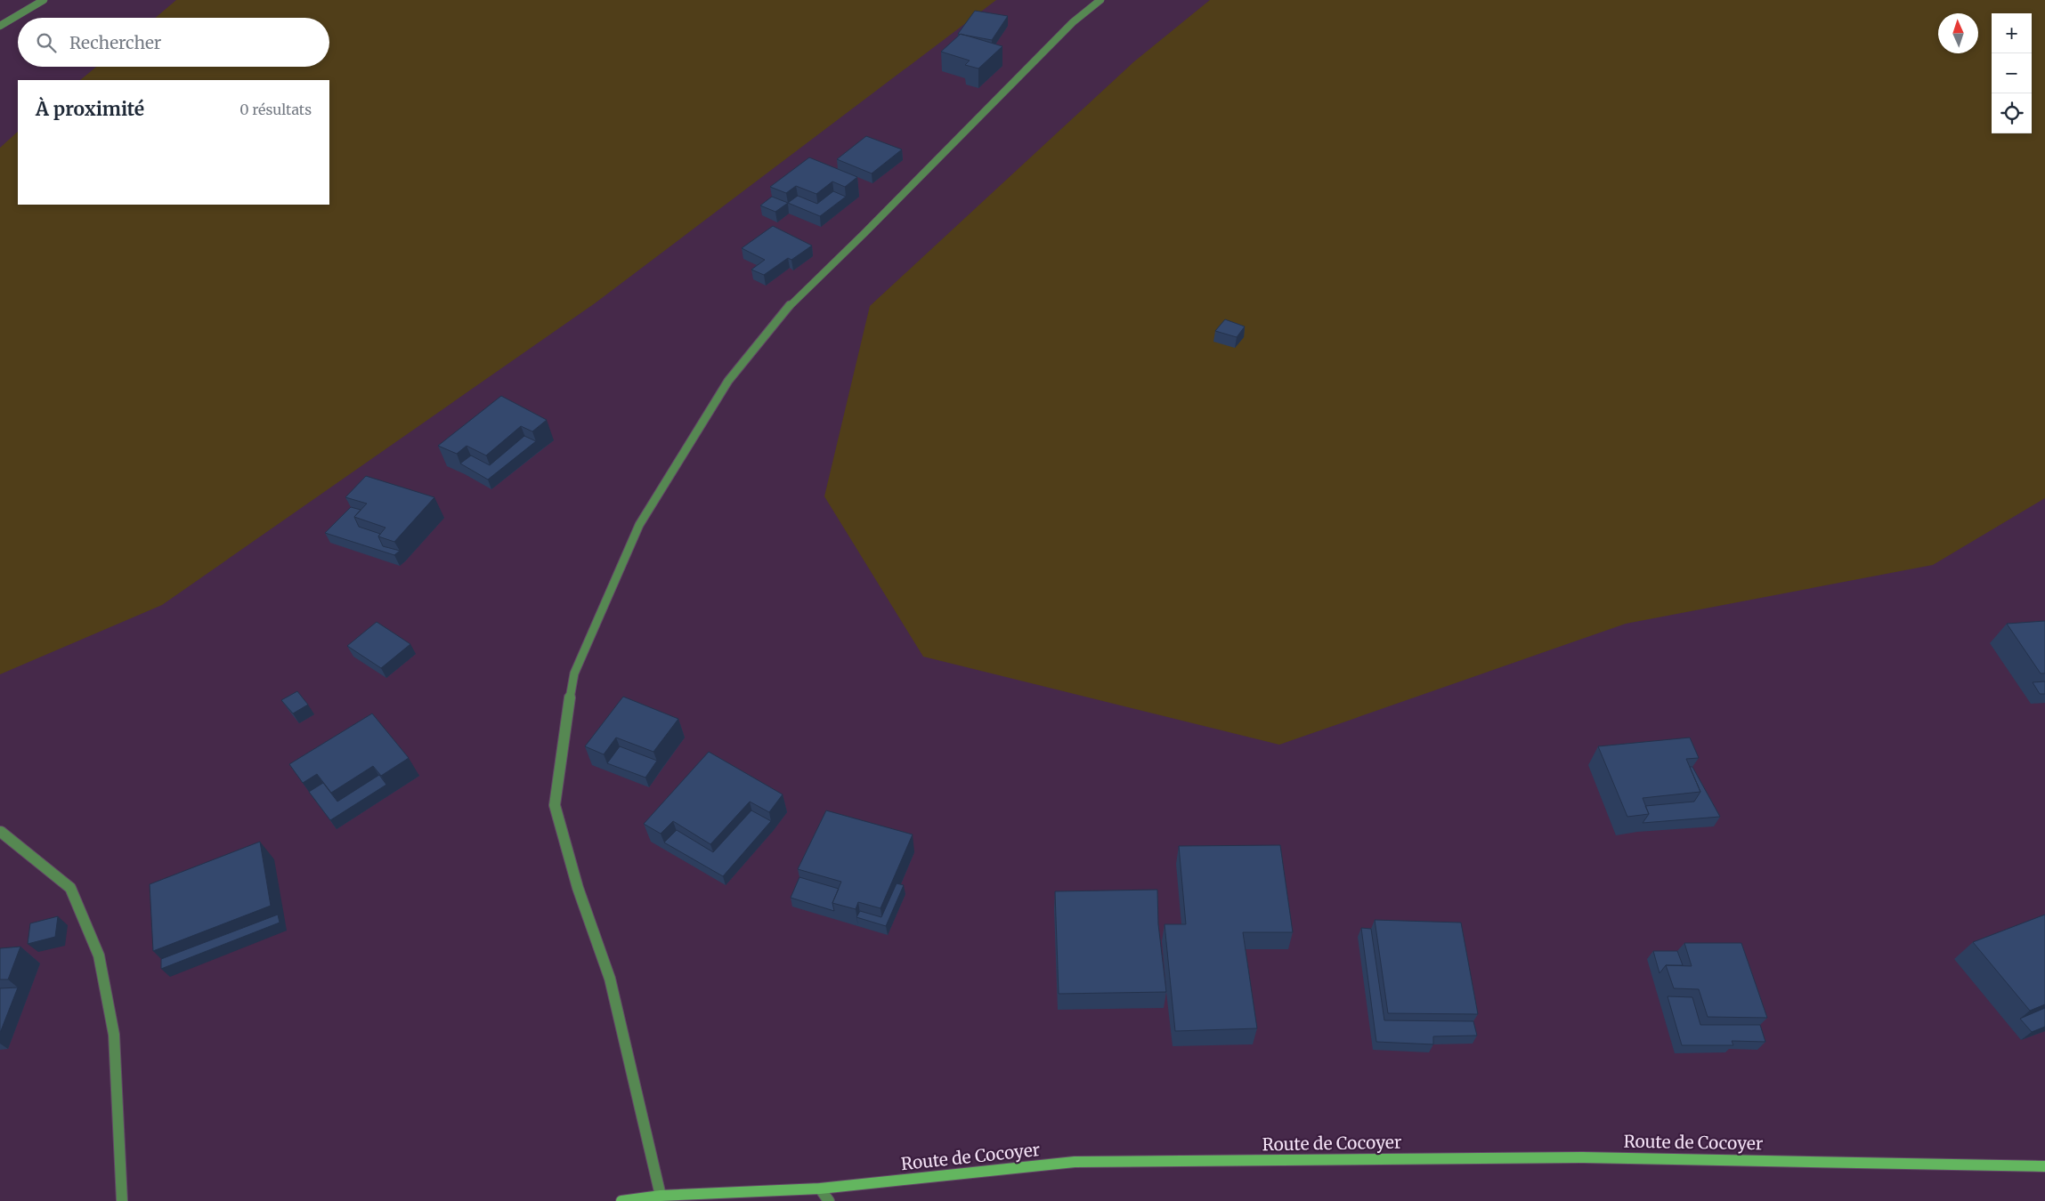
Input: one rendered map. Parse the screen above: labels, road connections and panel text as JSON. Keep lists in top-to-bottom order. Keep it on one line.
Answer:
{"streets":{"main road":["Route de Cocoyer"]},"north":"top","page":{"map_buttons":["+","−"],"search":"Rechercher","heading":["À proximité","0 résultats"]}}
